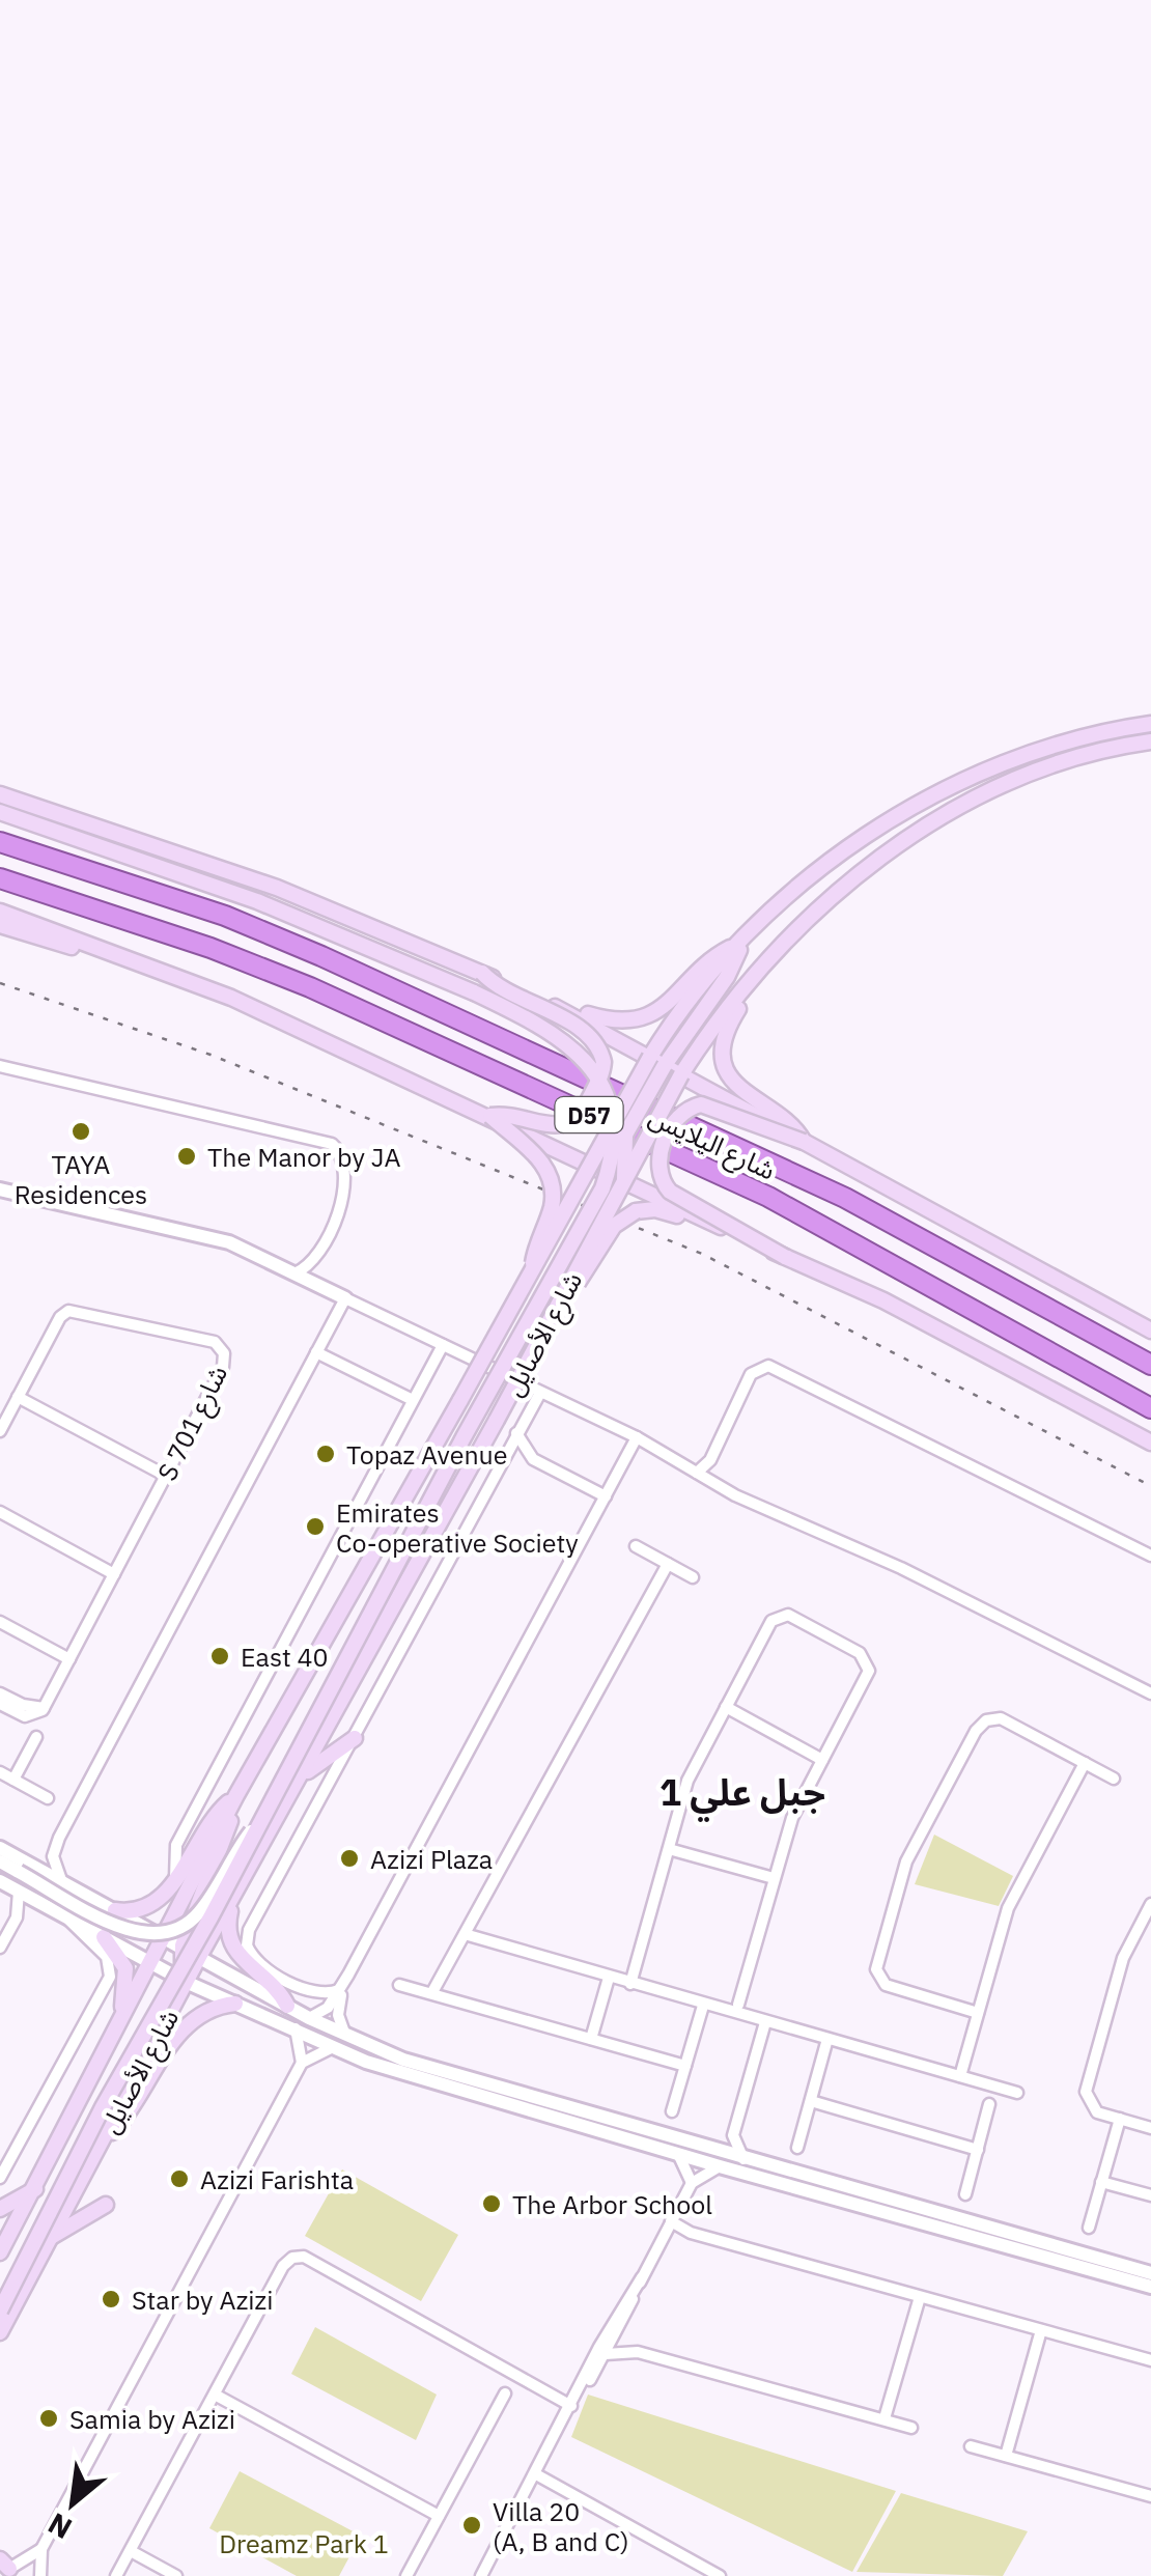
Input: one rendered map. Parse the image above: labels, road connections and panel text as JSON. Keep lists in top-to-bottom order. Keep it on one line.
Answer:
{"streets":{"highway":["D57","شارع اليلايس"],"main road":["شارع الأصايل"],"street":["S 701 شارع"]},"districts":["جبل علي 1"],"parks":["Dreamz Park 1"],"places":["TAYA Residences","The Manor by JA","Topaz Avenue","Emirates Co-operative Society","East 40","Azizi Plaza","Azizi Farishta","The Arbor School","Star by Azizi","Samia by Azizi","Villa 20 (A, B and C)"],"north":"bottom left"}
